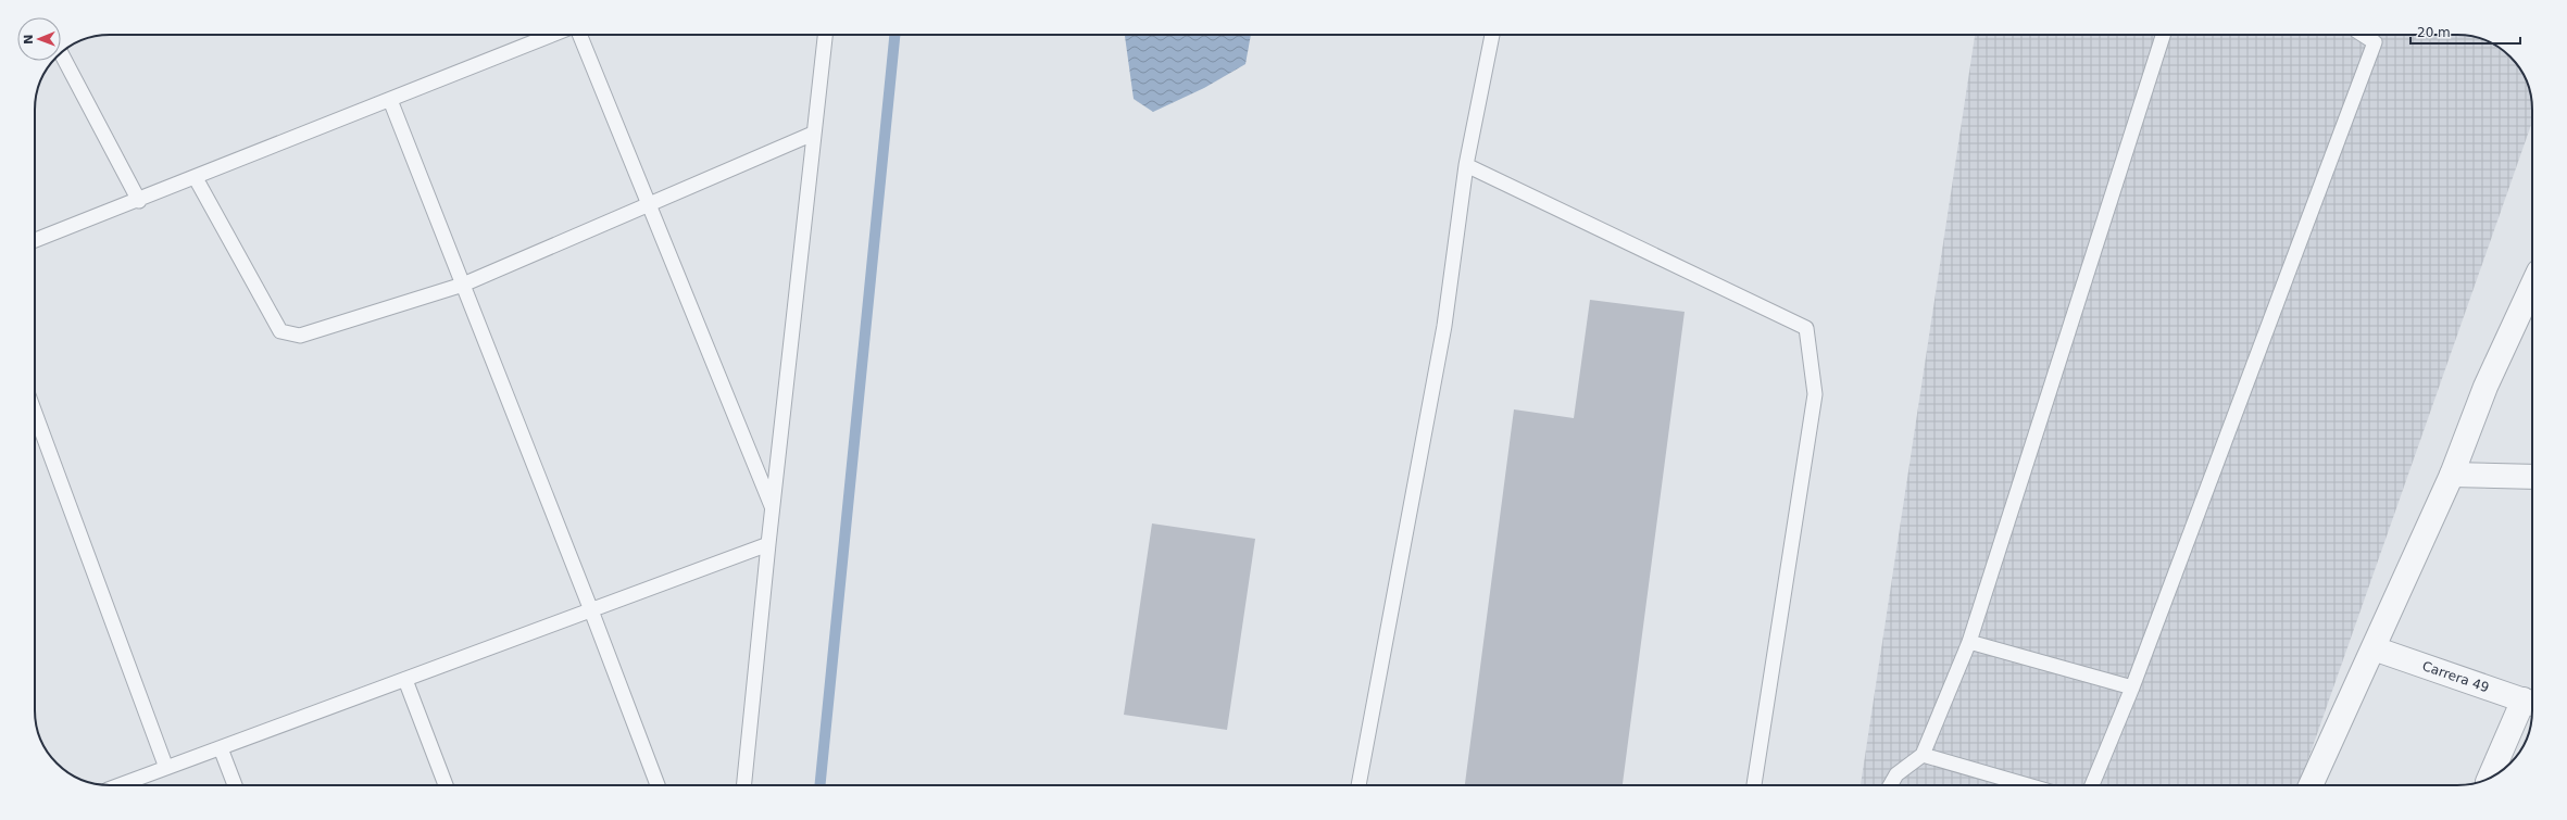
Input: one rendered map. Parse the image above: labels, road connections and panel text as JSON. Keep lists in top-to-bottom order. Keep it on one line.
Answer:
{"streets":{"street":["Carrera 49"]},"scale_bar":"20 m","north":"left"}
